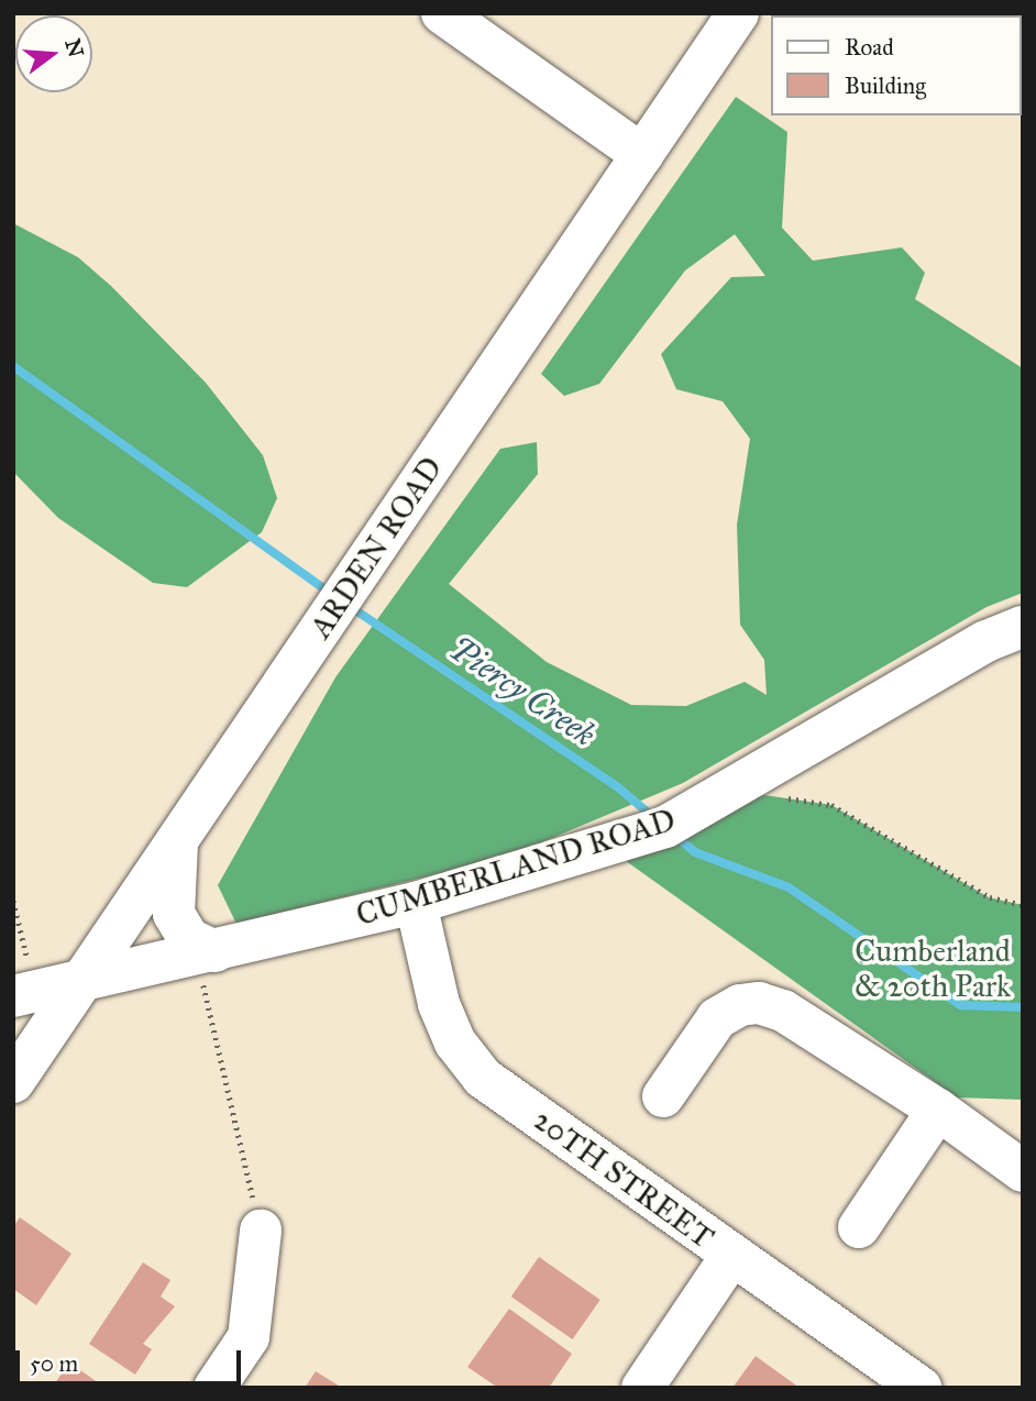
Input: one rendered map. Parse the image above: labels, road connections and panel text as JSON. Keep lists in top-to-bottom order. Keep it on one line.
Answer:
{"streets":{"street":["ARDEN ROAD","CUMBERLAND ROAD","20TH STREET"]},"crossings":[["ARDEN ROAD","CUMBERLAND ROAD"],["CUMBERLAND ROAD","20TH STREET"]],"water":["Piercy Creek"],"parks":["Cumberland & 20th Park"],"legend":["Road","Building"],"scale_bar":"50 m","north":"right"}
